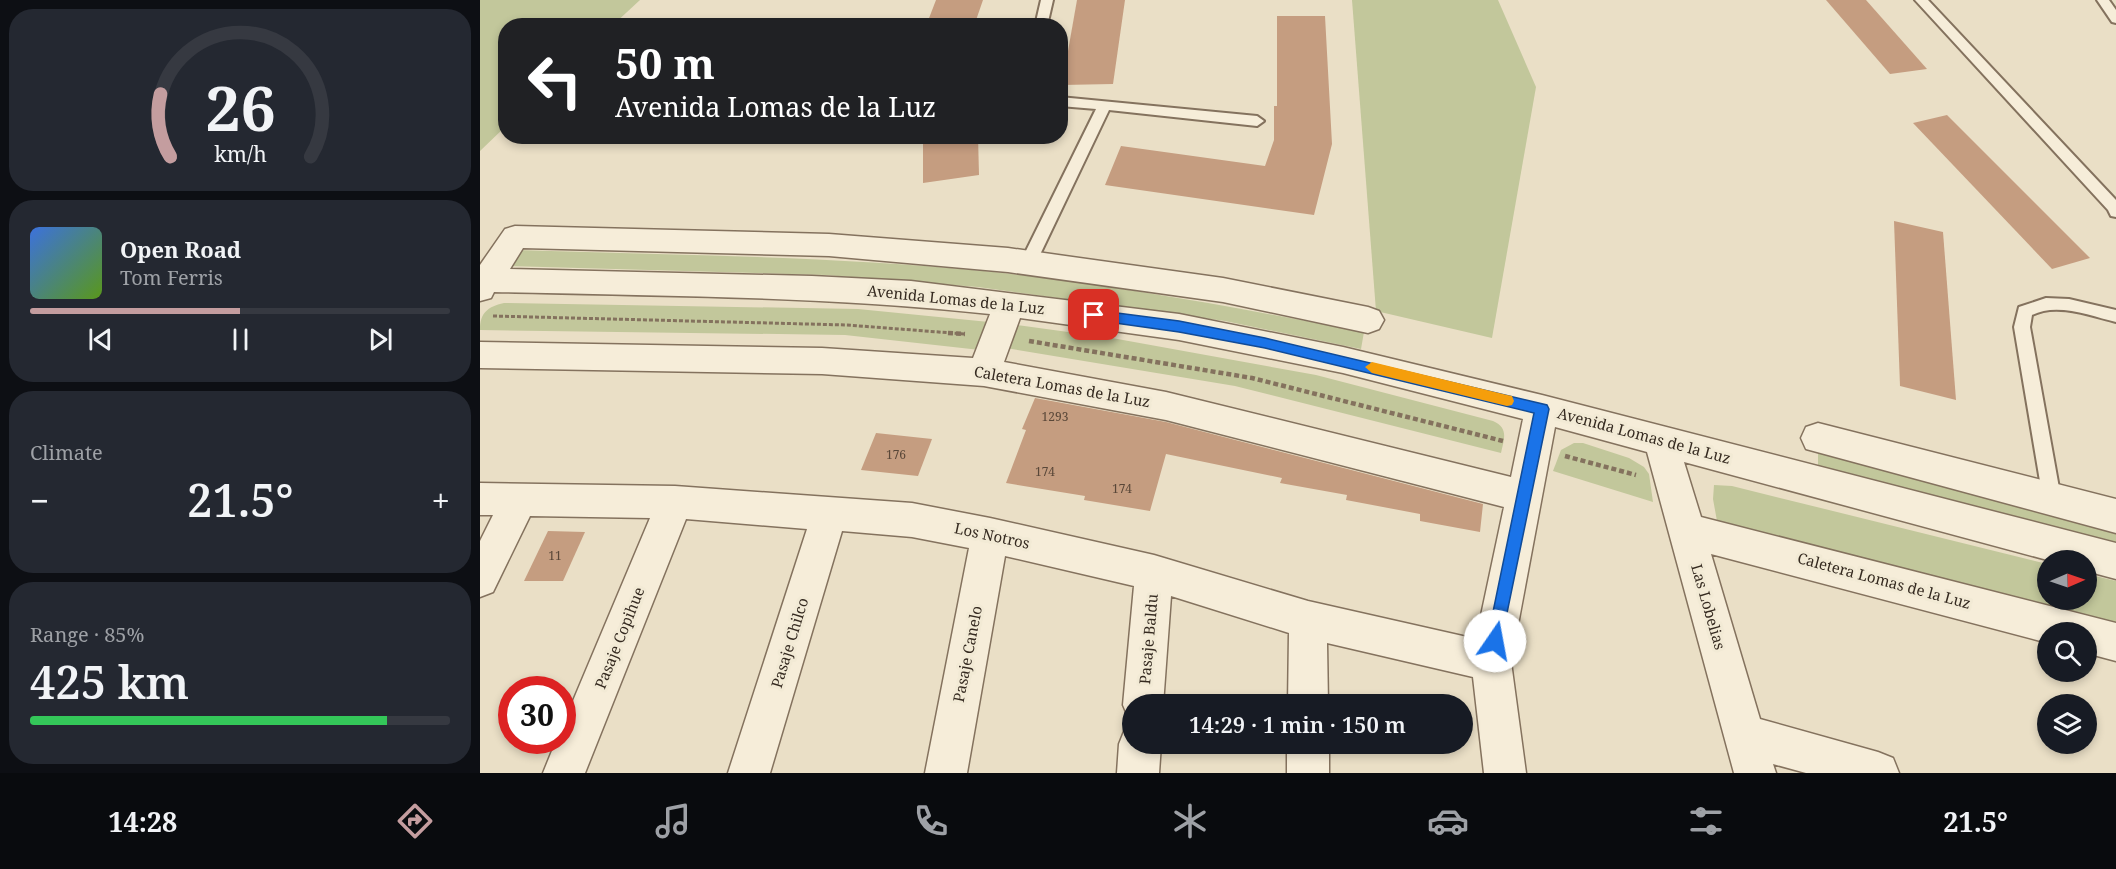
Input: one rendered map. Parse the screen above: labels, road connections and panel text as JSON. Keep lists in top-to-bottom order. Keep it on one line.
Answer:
{"streets":{"street":["Avenida Lomas de la Luz","Caletera Lomas de la Luz","Los Notros","Las Lobelias","Pasaje Copihue","Pasaje Baldu","Pasaje Chilco","Pasaje Canelo"]},"crossings":[["Avenida Lomas de la Luz","Las Lobelias"],["Caletera Lomas de la Luz","Las Lobelias"],["Los Notros","Pasaje Copihue"],["Los Notros","Pasaje Baldu"],["Los Notros","Pasaje Chilco"],["Los Notros","Pasaje Canelo"]],"house_numbers":["1293","176","174","174","11"],"north":"right","page":{"turn":["50 m","Avenida Lomas de la Luz"],"song":["Open Road","Tom Ferris"],"tile":["Climate",["Range · 85%","425 km"]],"heat":["−","21.5°","+"],"limit":"30","trip":"14:29 · 1 min · 150 m","tabs":["14:28","21.5°"],"gauge":["26","km/h"]}}
